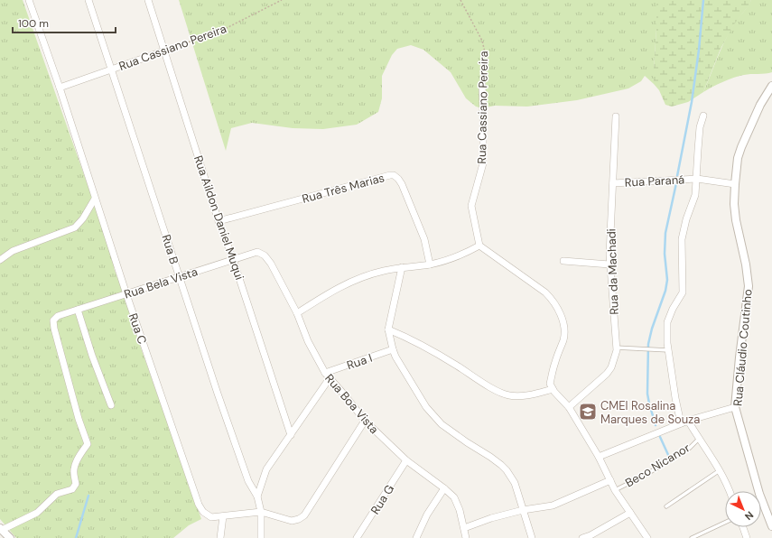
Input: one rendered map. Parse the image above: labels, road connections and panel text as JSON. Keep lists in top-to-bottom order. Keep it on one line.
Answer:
{"streets":{"street":["Rua Cassiano Pereira","Rua Paraná","Rua Três Marias","Rua Aildon Daniel Muqui","Rua B","Rua da Machadi","Rua Bela Vista","Rua C","Rua Cláudio Coutinho","Rua I","Rua Boa Vista","Rua G"],"lane":["Beco Nicanor"]},"crossings":[["Rua Cassiano Pereira","Rua Aildon Daniel Muqui"],["Rua Cassiano Pereira","Rua B"],["Rua Cassiano Pereira","Rua C"],["Rua Paraná","Rua da Machadi"],["Rua Paraná","Rua Cláudio Coutinho"],["Rua Três Marias","Rua Aildon Daniel Muqui"],["Rua Aildon Daniel Muqui","Rua Bela Vista"],["Rua B","Rua Bela Vista"],["Rua Bela Vista","Rua C"],["Rua Bela Vista","Rua Boa Vista"],["Rua I","Rua Boa Vista"],["Rua Boa Vista","Rua G"]],"places":{"school or university":["CMEI Rosalina Marques de Souza"]},"scale_bar":"100 m","north":"bottom right"}
